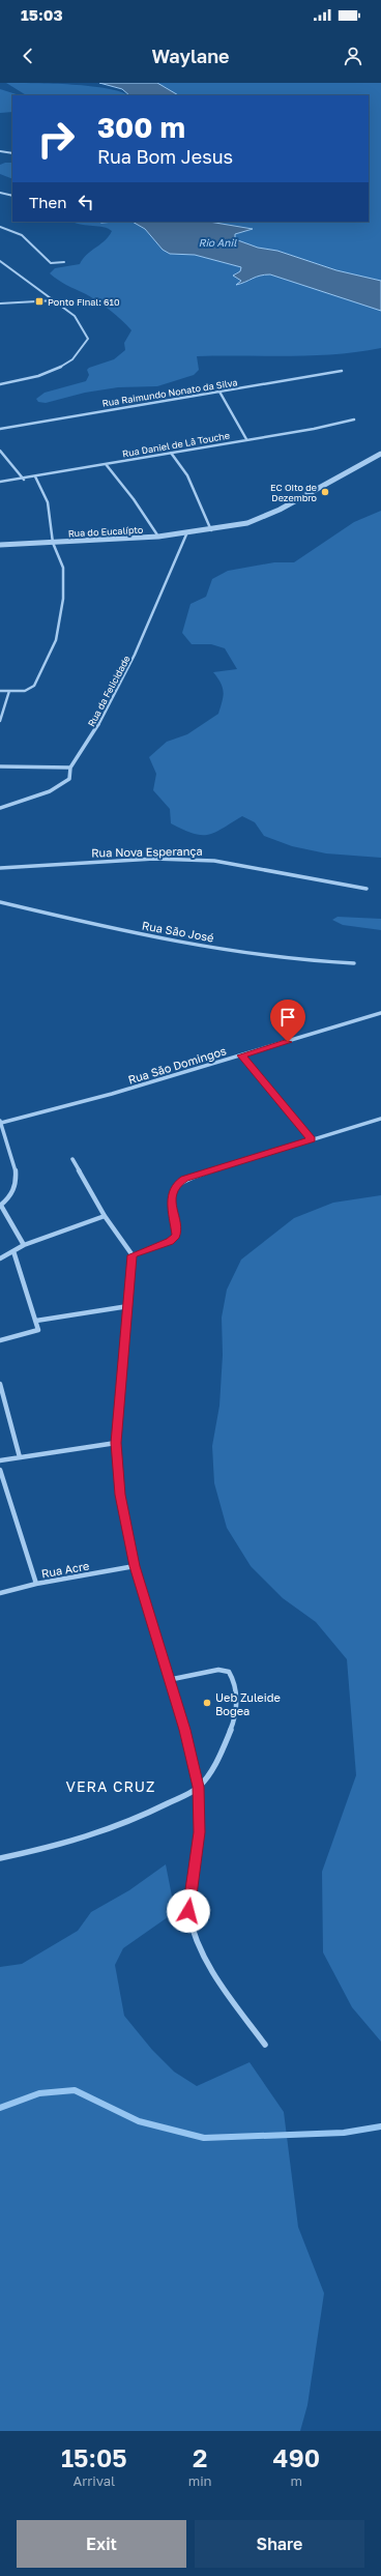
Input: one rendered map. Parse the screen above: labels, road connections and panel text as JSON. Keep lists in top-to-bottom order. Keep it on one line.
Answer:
{"streets":{"street":["Rua Raimundo Nonato da Silva","Rua Daniel de Lã Touche","Rua do Eucalípto","Rua da Felicidade","Rua Nova Esperança","Rua São José","Rua São Domingos","Rua Acre"]},"crossings":[["Rua do Eucalípto","Rua da Felicidade"]],"districts":["VERA CRUZ"],"water":["Rio Anil"],"places":{"transit":["Ponto Final: 610"],"other":["EC Oito de Dezembro","Ueb Zuleide Bogea"]},"page":{"status":"15:03","header":"Waylane","turn":["300 m","Rua Bom Jesus"],"then":"Then","eta":["15:05","Arrival","2","min","490","m"],"buttons":["Exit","Share"]}}
